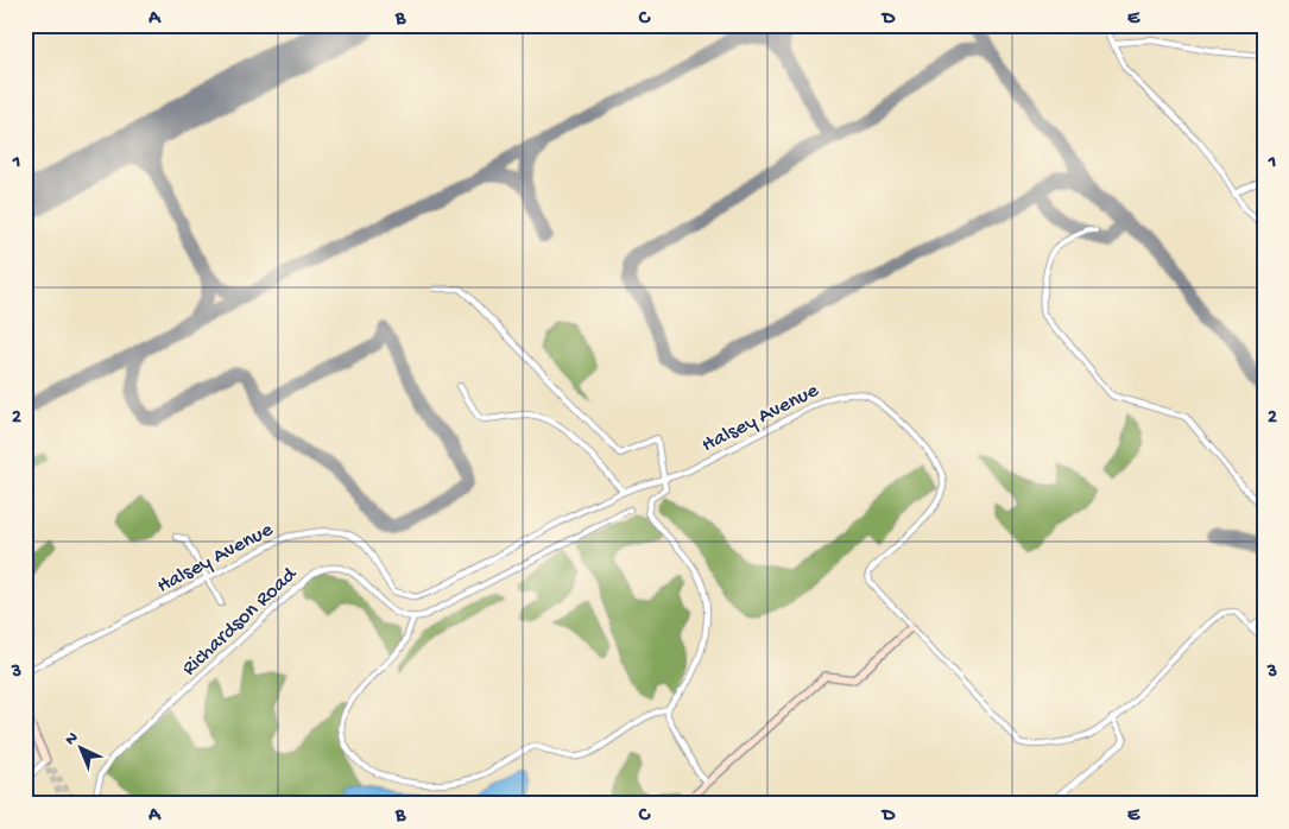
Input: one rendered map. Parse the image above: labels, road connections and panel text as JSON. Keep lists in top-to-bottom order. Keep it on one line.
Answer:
{"streets":{"street":["Halsey Avenue","Richardson Road"]},"north":"top left","grid":{"columns":["A","B","C","D","E"],"rows":["1","2","3"]}}
